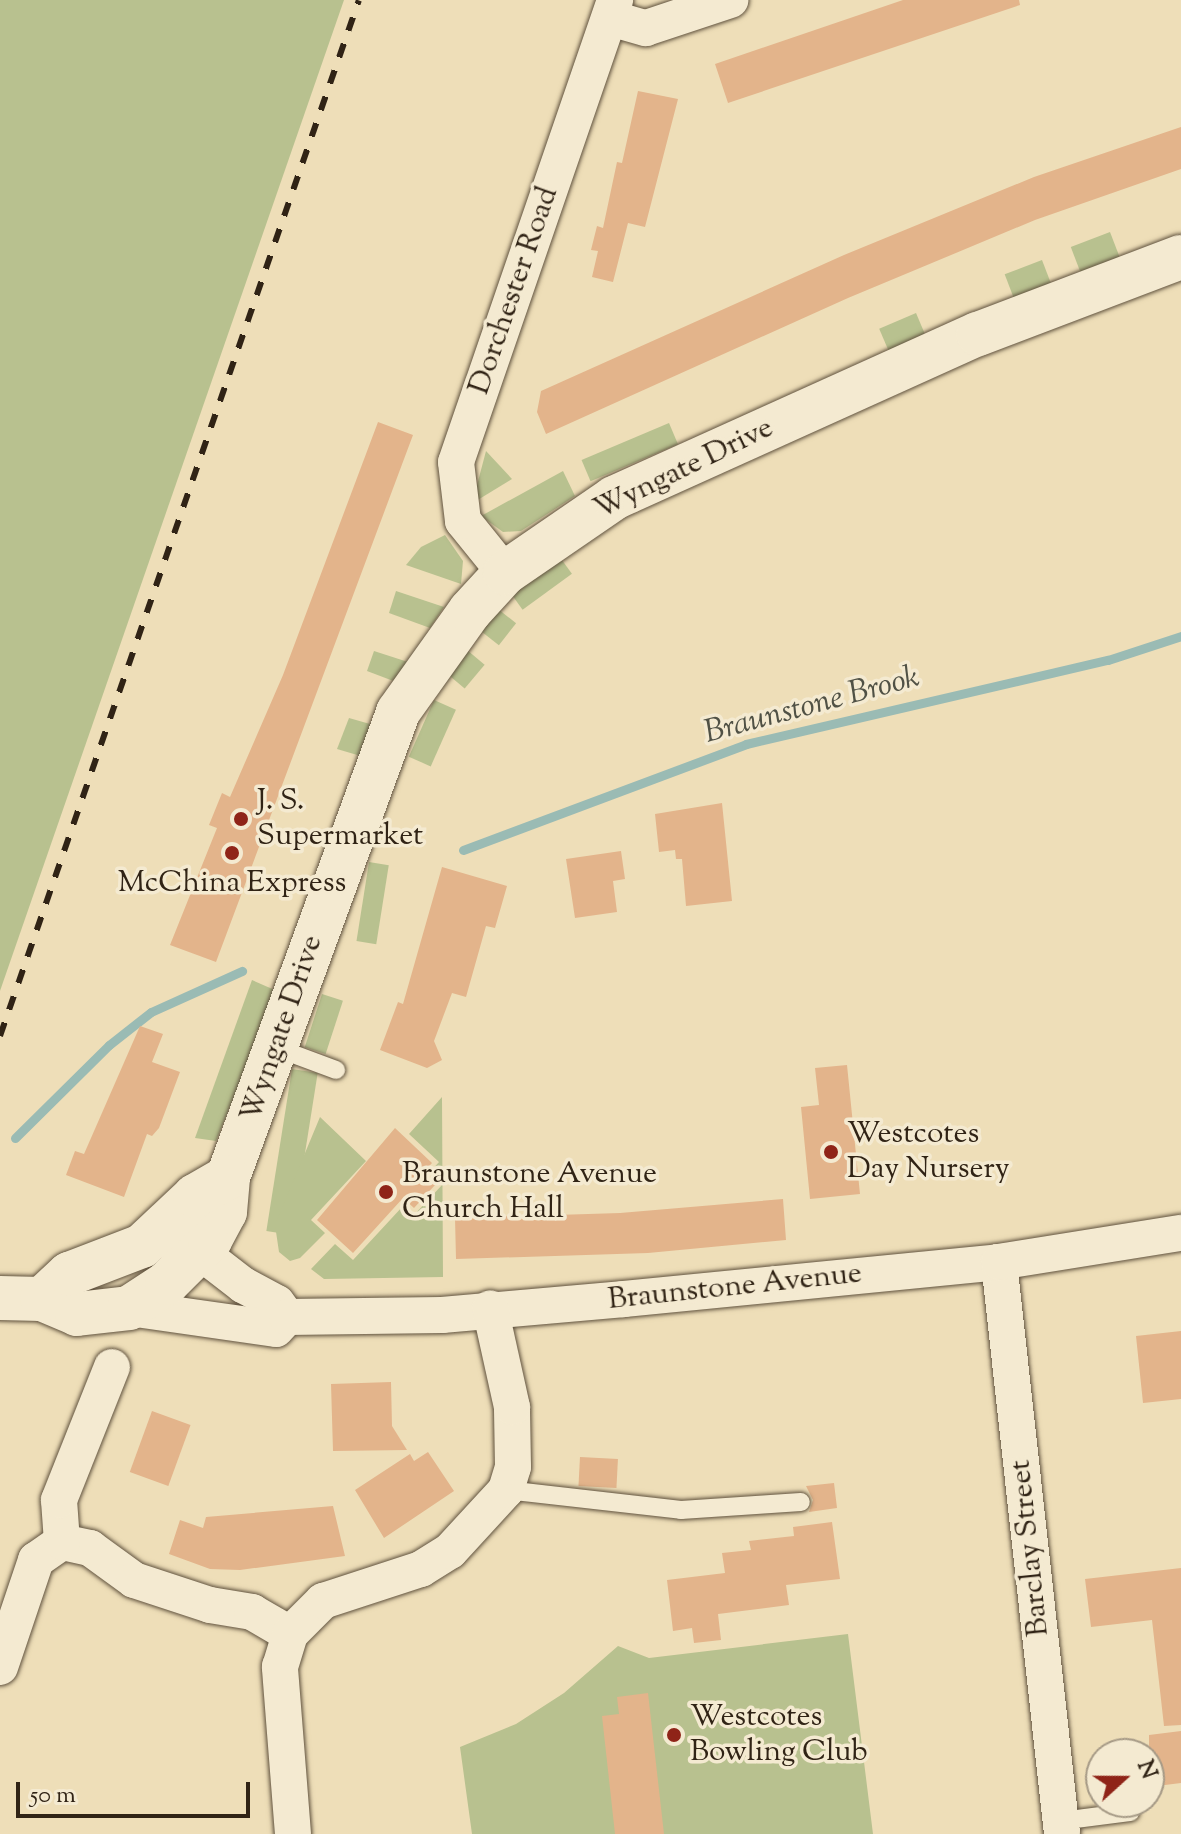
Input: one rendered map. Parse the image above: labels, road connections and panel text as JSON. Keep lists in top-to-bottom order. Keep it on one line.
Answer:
{"streets":{"street":["Dorchester Road","Wyngate Drive","Braunstone Avenue","Barclay Street"]},"crossings":[["Dorchester Road","Wyngate Drive"],["Wyngate Drive","Braunstone Avenue"],["Braunstone Avenue","Barclay Street"]],"water":["Braunstone Brook"],"places":["J. S. Supermarket","McChina Express","Westcotes Day Nursery","Braunstone Avenue Church Hall","Westcotes Bowling Club"],"scale_bar":"50 m","north":"right"}
